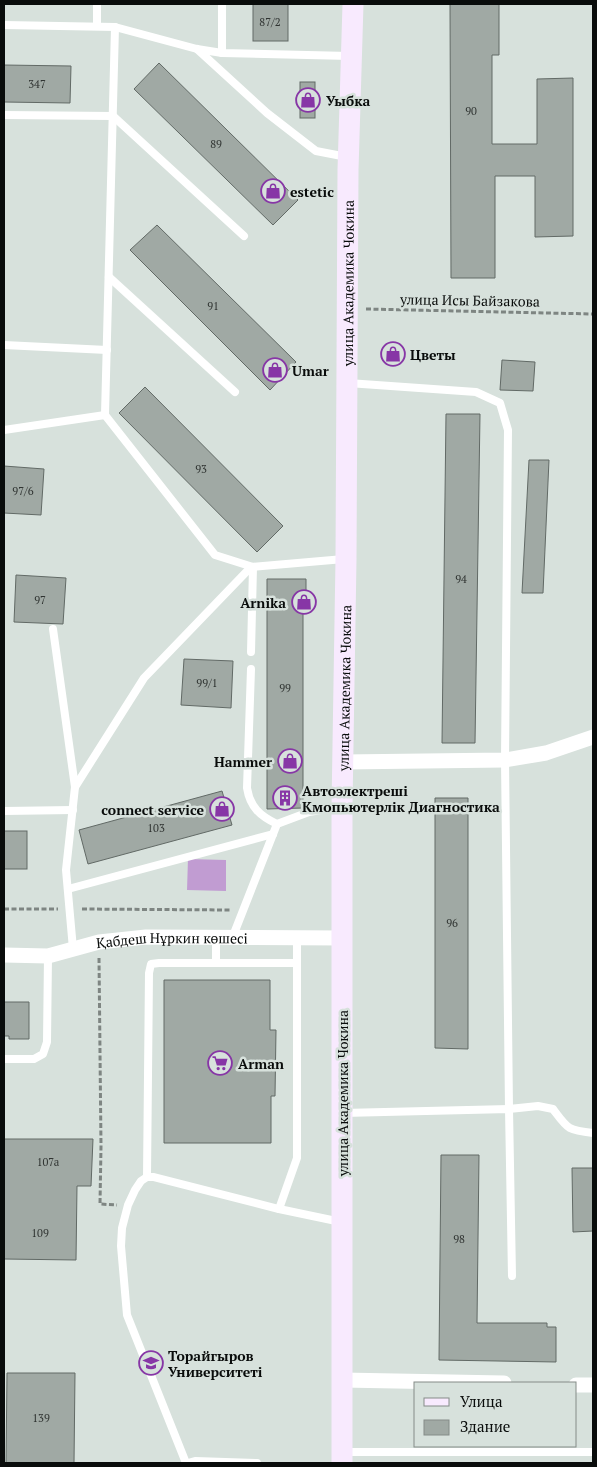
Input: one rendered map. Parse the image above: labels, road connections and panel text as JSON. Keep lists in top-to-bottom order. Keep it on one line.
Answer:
{"streets":{"main road":["улица Академика Чокина"],"street":["Қабдеш Нұркин көшесі"],"path":["улица Исы Байзакова"]},"crossings":[["улица Академика Чокина","улица Исы Байзакова"],["улица Академика Чокина","Қабдеш Нұркин көшесі"]],"places":{"shop":["Уыбка","estetic","Цветы","Umar","Arnika","Hammer","connect service"],"building":["Автоэлектреші Кмопьютерлік Диагностика"],"supermarket":["Arman"],"school or university":["Торайгыров Университеті"]},"house_numbers":["87/2","347","90","89","91","93","97/6","94","97","99/1","99","103","96","107а","109","98","139"],"legend":["Улица","Здание"]}
